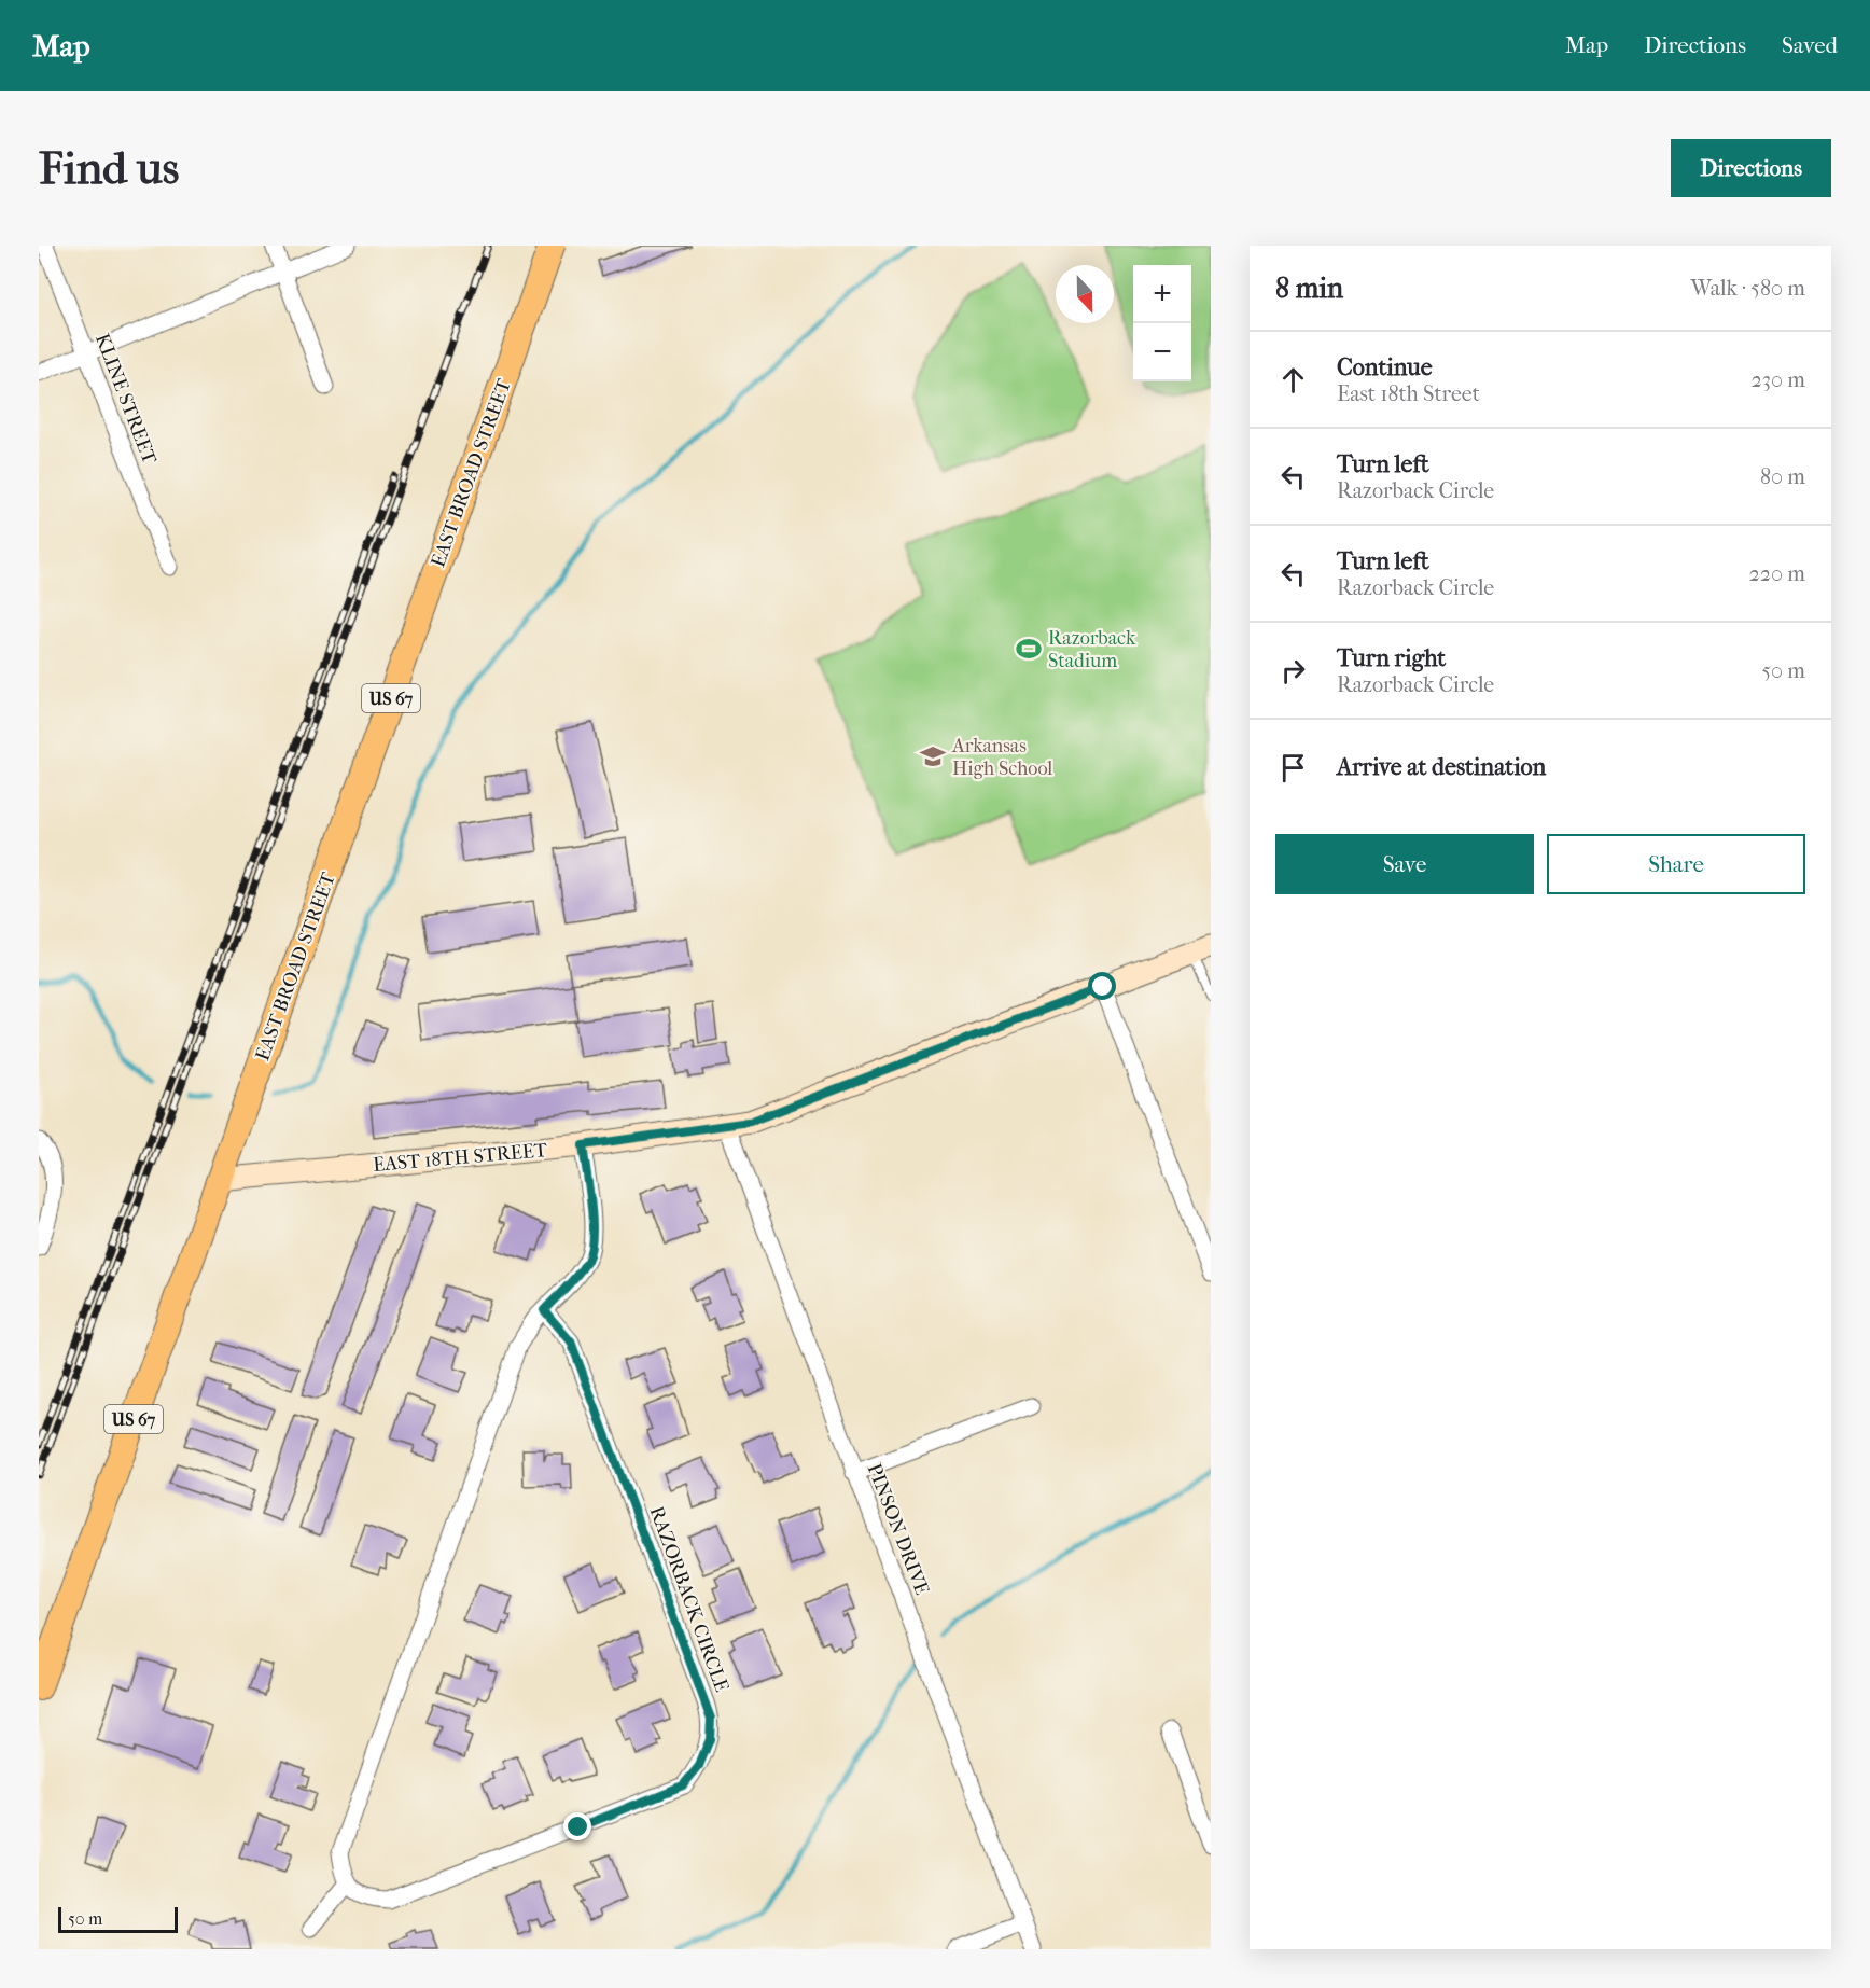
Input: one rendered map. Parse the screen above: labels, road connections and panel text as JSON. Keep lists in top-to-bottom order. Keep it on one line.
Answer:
{"streets":{"main road":["EAST BROAD STREET","US 67"],"street":["KLINE STREET","EAST 18TH STREET","PINSON DRIVE","RAZORBACK CIRCLE"]},"crossings":[["EAST BROAD STREET","EAST 18TH STREET"],["EAST 18TH STREET","PINSON DRIVE"]],"places":{"sports":["Razorback Stadium"],"school or university":["Arkansas High School"]},"scale_bar":"50 m","north":"bottom","page":{"header":"Map","nav":["Map","Directions","Saved"],"buttons":["Directions",["Save","Share"]],"title":"Find us","heading":["8 min","Walk · 580 m"],"map_buttons":["+","−"],"list":[["Continue","East 18th Street","230 m"],["Turn left","Razorback Circle","80 m"],["Turn left","Razorback Circle","220 m"],["Turn right","Razorback Circle","50 m"],"Arrive at destination"],"scale":"50 m"}}
